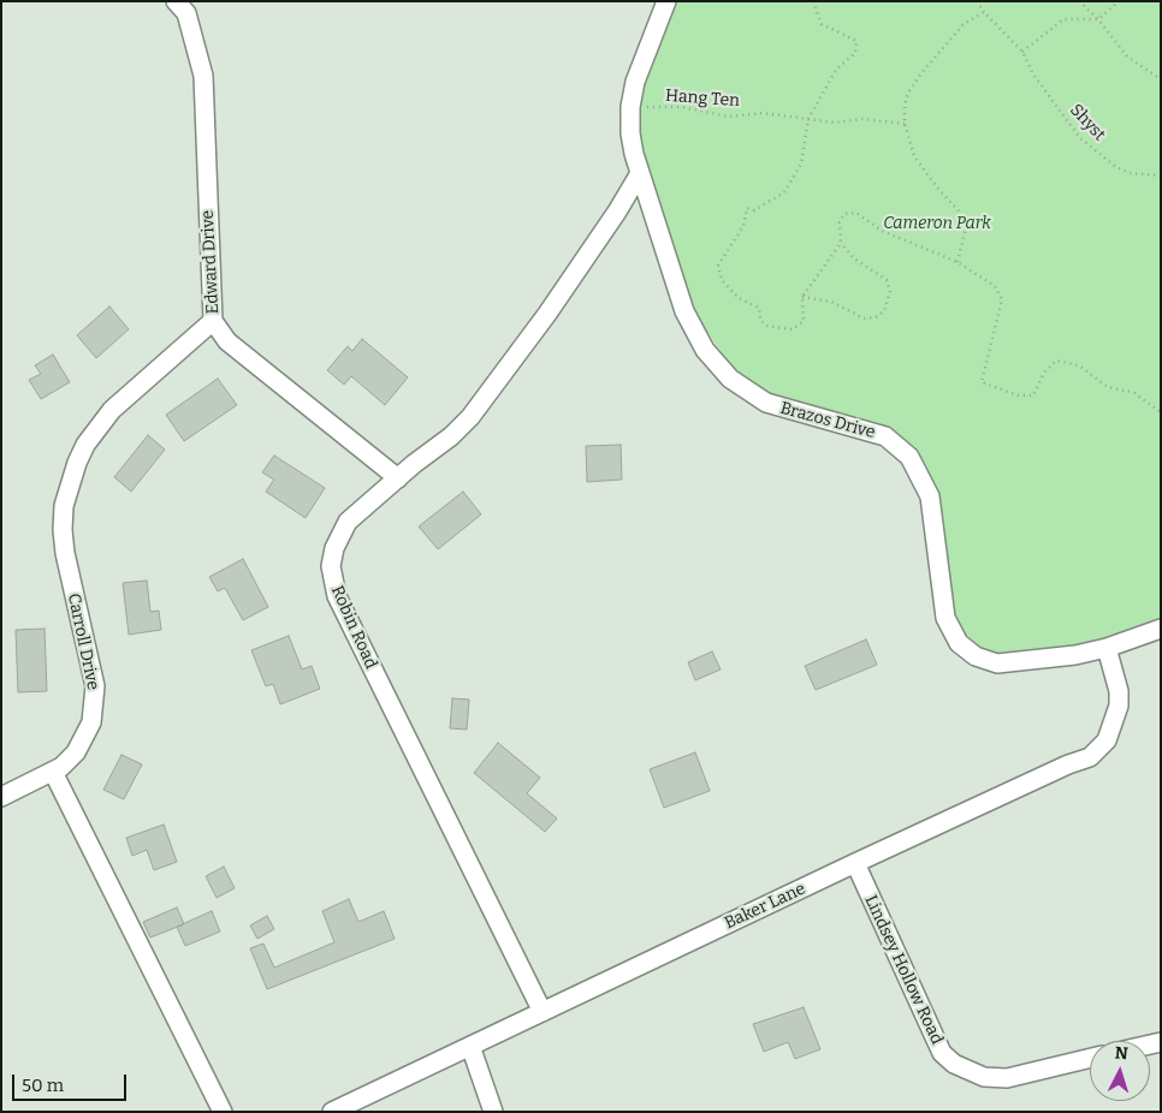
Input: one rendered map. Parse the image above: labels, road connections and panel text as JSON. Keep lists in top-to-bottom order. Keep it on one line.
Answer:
{"streets":{"street":["Edward Drive","Brazos Drive","Robin Road","Carroll Drive","Baker Lane","Lindsey Hollow Road"],"path":["Hang Ten","Shyst"]},"crossings":[["Hang Ten","Brazos Drive"],["Edward Drive","Robin Road"],["Edward Drive","Carroll Drive"],["Brazos Drive","Robin Road"],["Brazos Drive","Baker Lane"],["Robin Road","Baker Lane"],["Baker Lane","Lindsey Hollow Road"]],"parks":["Cameron Park"],"scale_bar":"50 m","north":"top"}
